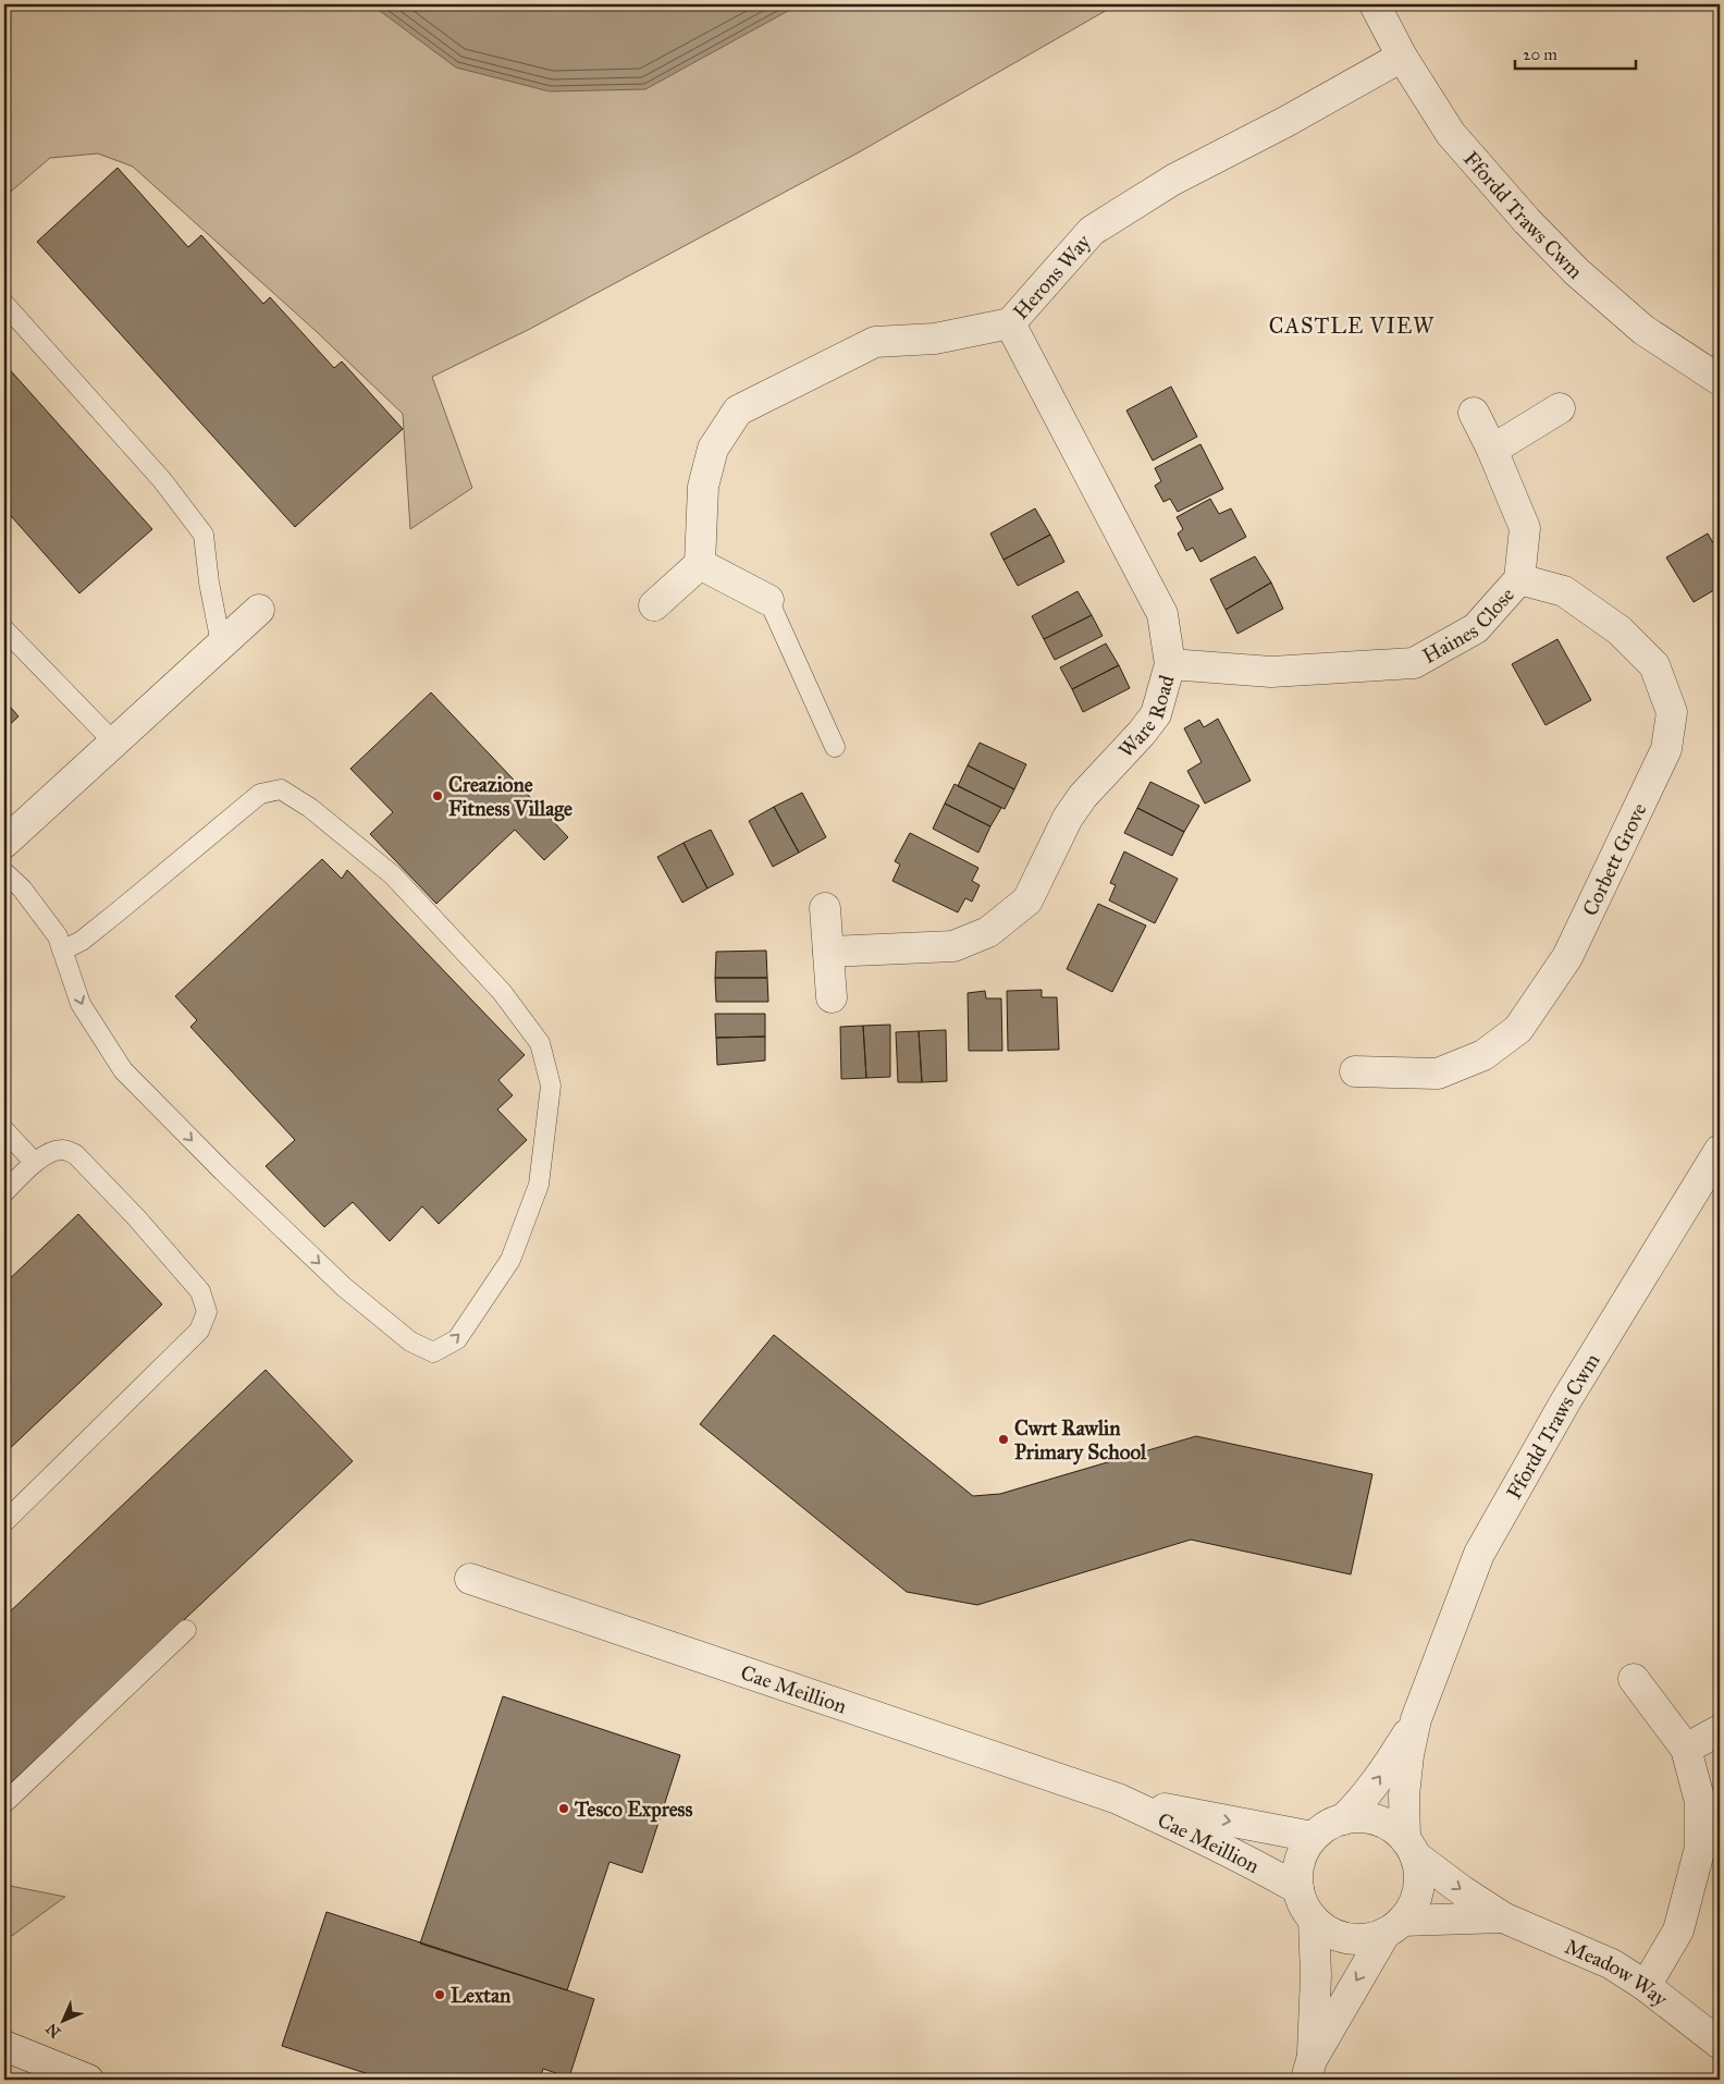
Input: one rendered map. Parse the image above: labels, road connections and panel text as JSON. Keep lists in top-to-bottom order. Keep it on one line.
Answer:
{"streets":{"street":["Ffordd Traws Cwm","Herons Way","Haines Close","Ware Road","Corbett Grove","Cae Meillion","Meadow Way"]},"crossings":[["Ffordd Traws Cwm","Herons Way"],["Ffordd Traws Cwm","Cae Meillion"],["Ffordd Traws Cwm","Meadow Way"],["Herons Way","Ware Road"],["Haines Close","Ware Road"],["Haines Close","Corbett Grove"],["Cae Meillion","Meadow Way"]],"districts":["CASTLE VIEW"],"places":["Creazione Fitness Village","Cwrt Rawlin Primary School","Tesco Express","Lextan"],"scale_bar":"20 m","north":"bottom left"}
